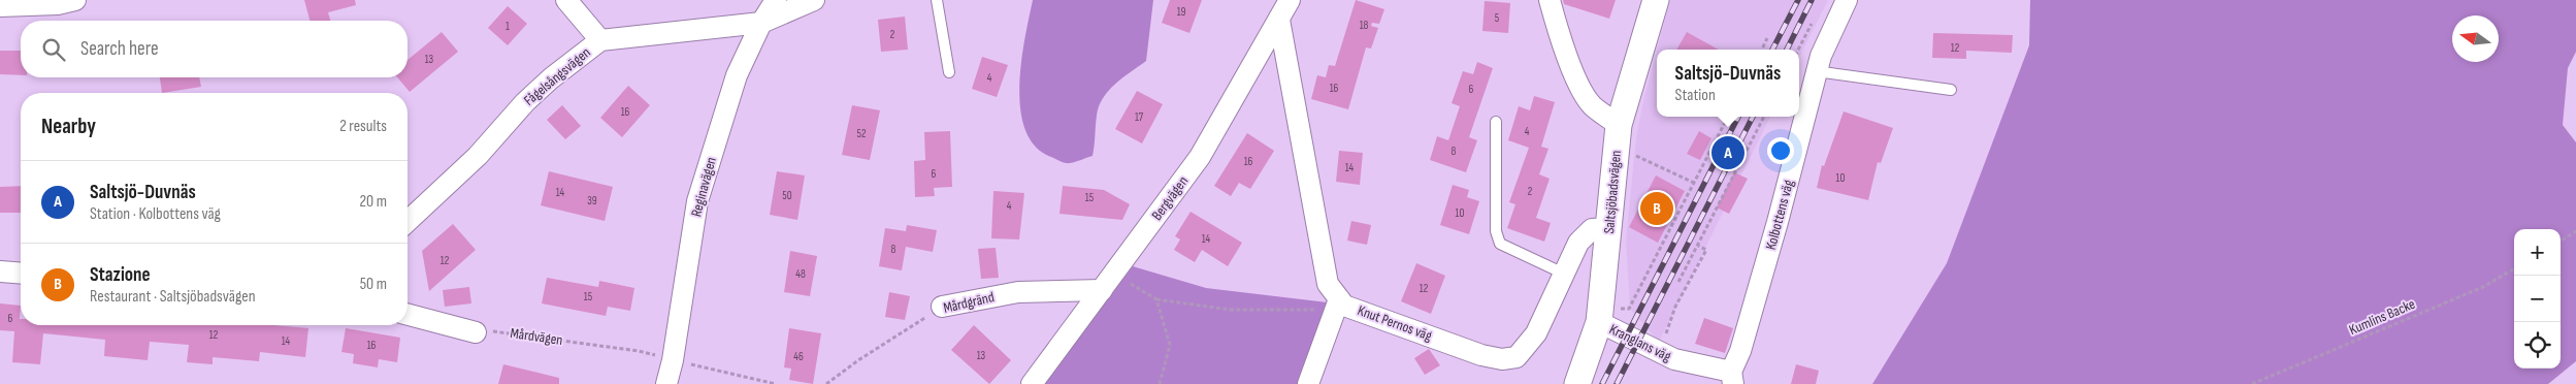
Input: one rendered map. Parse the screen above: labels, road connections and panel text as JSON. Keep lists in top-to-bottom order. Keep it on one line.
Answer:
{"streets":{"street":["Fågelsångsvägen","Reginavägen","Saltsjöbadsvägen","Bergvägen","Kolbottens väg","Mårdgränd","Knut Pernos väg","Kranglans väg"],"path":["Kumlins Backe","Mårdvägen"]},"crossings":[["Fågelsångsvägen","Reginavägen"],["Reginavägen","Mårdvägen"],["Saltsjöbadsvägen","Knut Pernos väg"],["Saltsjöbadsvägen","Kranglans väg"],["Bergvägen","Mårdgränd"],["Kolbottens väg","Kranglans väg"]],"house_numbers":["19","5","18","1","2","12","13","4","16","6","16","17","4","52","8","16","14","6","10","2","14","50","15","39","4","10","14","8","12","48","12","15","6","12","14","16","13","46"],"north":"left","page":{"search":"Search here","popup":["Saltsjö-Duvnäs","Station"],"heading":["Nearby","2 results"],"pins":["A","B"],"list":[{"mark":"A","name":"Saltsjö-Duvnäs","note":"Station · Kolbottens väg","value":"20 m"},{"mark":"B","name":"Stazione","note":"Restaurant · Saltsjöbadsvägen","value":"50 m"}],"map_buttons":["+","−"]}}
